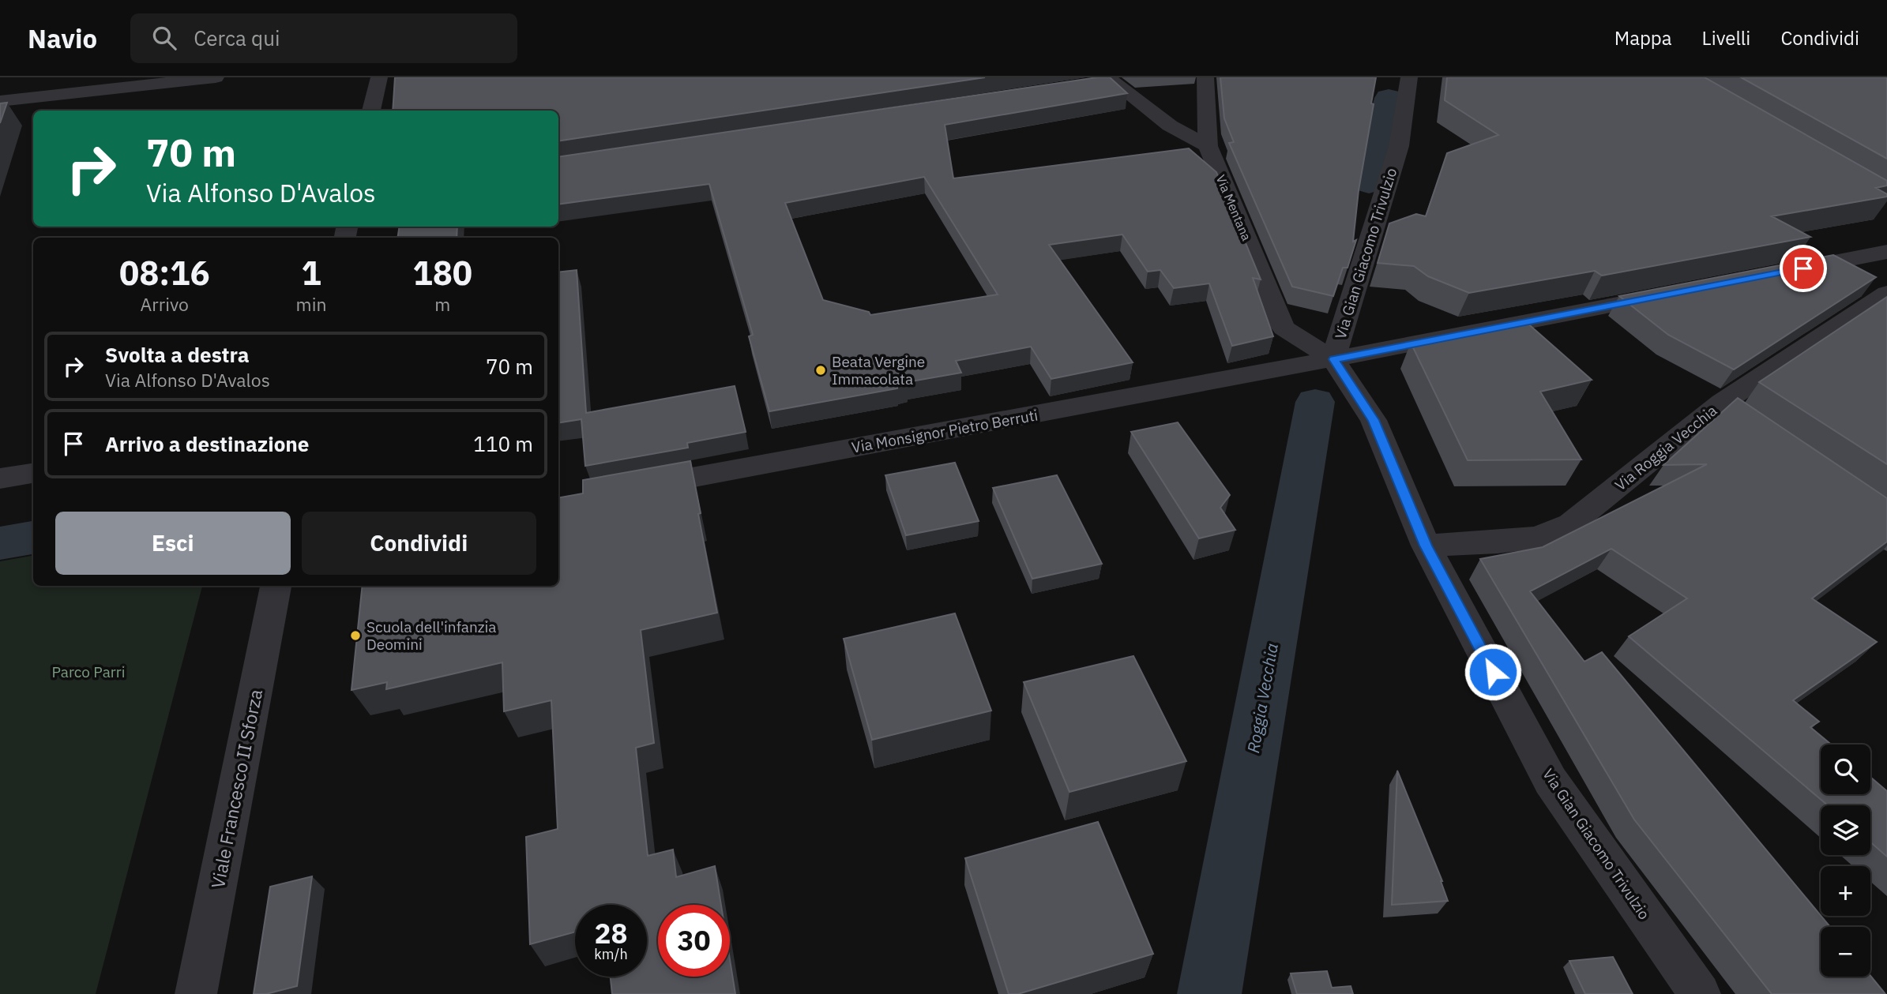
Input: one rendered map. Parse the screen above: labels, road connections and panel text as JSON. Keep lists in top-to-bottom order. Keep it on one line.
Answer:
{"streets":{"street":["Via Mentana","Via Gian Giacomo Trivulzio","Via Monsignor Pietro Berruti","Via Roggia Vecchia","Viale Francesco II Sforza"]},"crossings":[["Via Mentana","Via Gian Giacomo Trivulzio"],["Via Mentana","Via Monsignor Pietro Berruti"],["Via Gian Giacomo Trivulzio","Via Monsignor Pietro Berruti"],["Via Gian Giacomo Trivulzio","Via Roggia Vecchia"]],"water":["Roggia Vecchia"],"parks":["Parco Parri"],"places":["Beata Vergine Immacolata","Scuola dell'infanzia Deomini"],"page":{"header":"Navio","search":"Cerca qui","nav":["Mappa","Livelli","Condividi"],"turn":["70 m","Via Alfonso D'Avalos"],"eta":["08:16","Arrivo","1","min","180","m"],"list":[{"name":"Svolta a destra","note":"Via Alfonso D'Avalos","value":"70 m"},{"name":"Arrivo a destinazione","value":"110 m"}],"buttons":["Esci","Condividi"],"map_buttons":["+","−"],"speed":"28 km/h","limit":"30"}}
